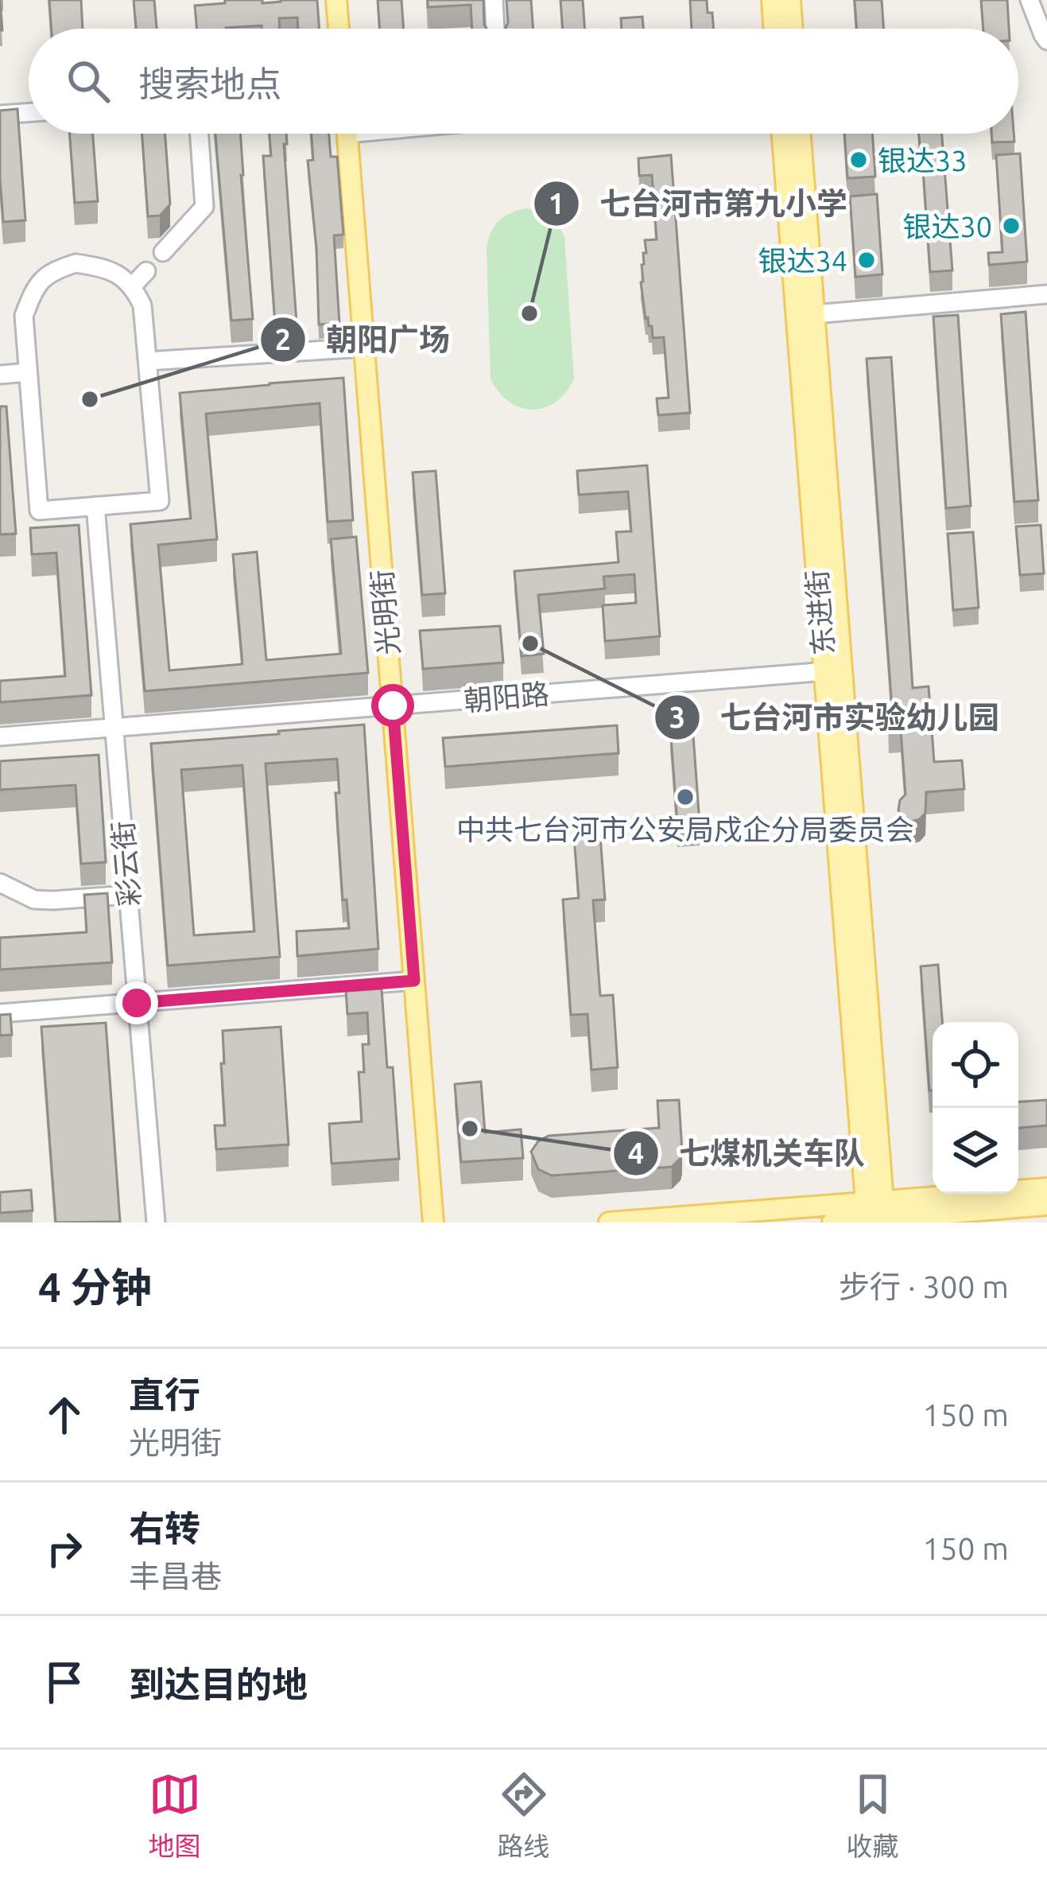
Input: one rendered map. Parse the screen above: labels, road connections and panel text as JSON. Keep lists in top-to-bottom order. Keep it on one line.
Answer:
{"streets":{"main road":["光明街","东进街"],"street":["朝阳路","彩云街"]},"crossings":[["光明街","朝阳路"],["东进街","朝阳路"],["朝阳路","彩云街"]],"places":["银达33","银达30","银达34","七台河市第九小学","朝阳广场","七台河市实验幼儿园","中共七台河市公安局戍企分局委员会","七煤机关车队"],"page":{"search":"搜索地点","heading":["4 分钟","步行 · 300 m"],"list":[["直行","光明街","150 m"],["右转","丰昌巷","150 m"],"到达目的地"],"nav":["地图","路线","收藏"]}}
